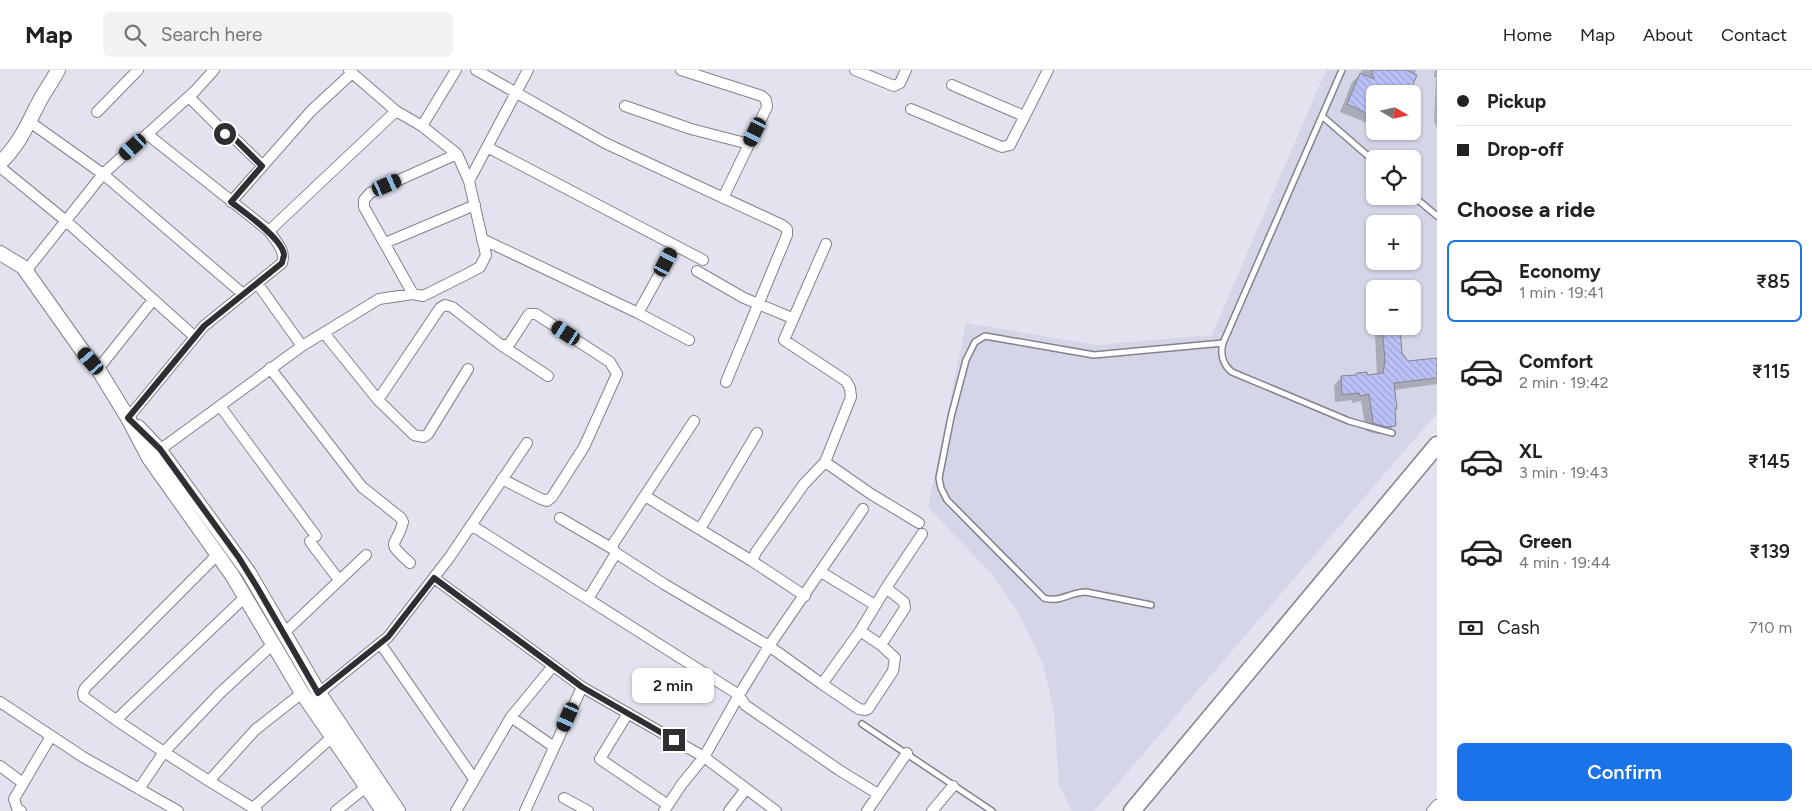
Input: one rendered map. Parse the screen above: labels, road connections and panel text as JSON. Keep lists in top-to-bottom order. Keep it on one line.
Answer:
{"north":"right","page":{"header":"Map","search":"Search here","nav":["Home","Map","About","Contact"],"banner":["Pickup","Drop-off"],"map_buttons":["+","−"],"heading":"Choose a ride","list":[{"name":"Economy","note":"1 min · 19:41","value":"₹85"},{"name":"Comfort","note":"2 min · 19:42","value":"₹115"},{"name":"XL","note":"3 min · 19:43","value":"₹145"},{"name":"Green","note":"4 min · 19:44","value":"₹139"}],"pay":["Cash","710 m"],"bubble":"2 min","buttons":"Confirm"}}
